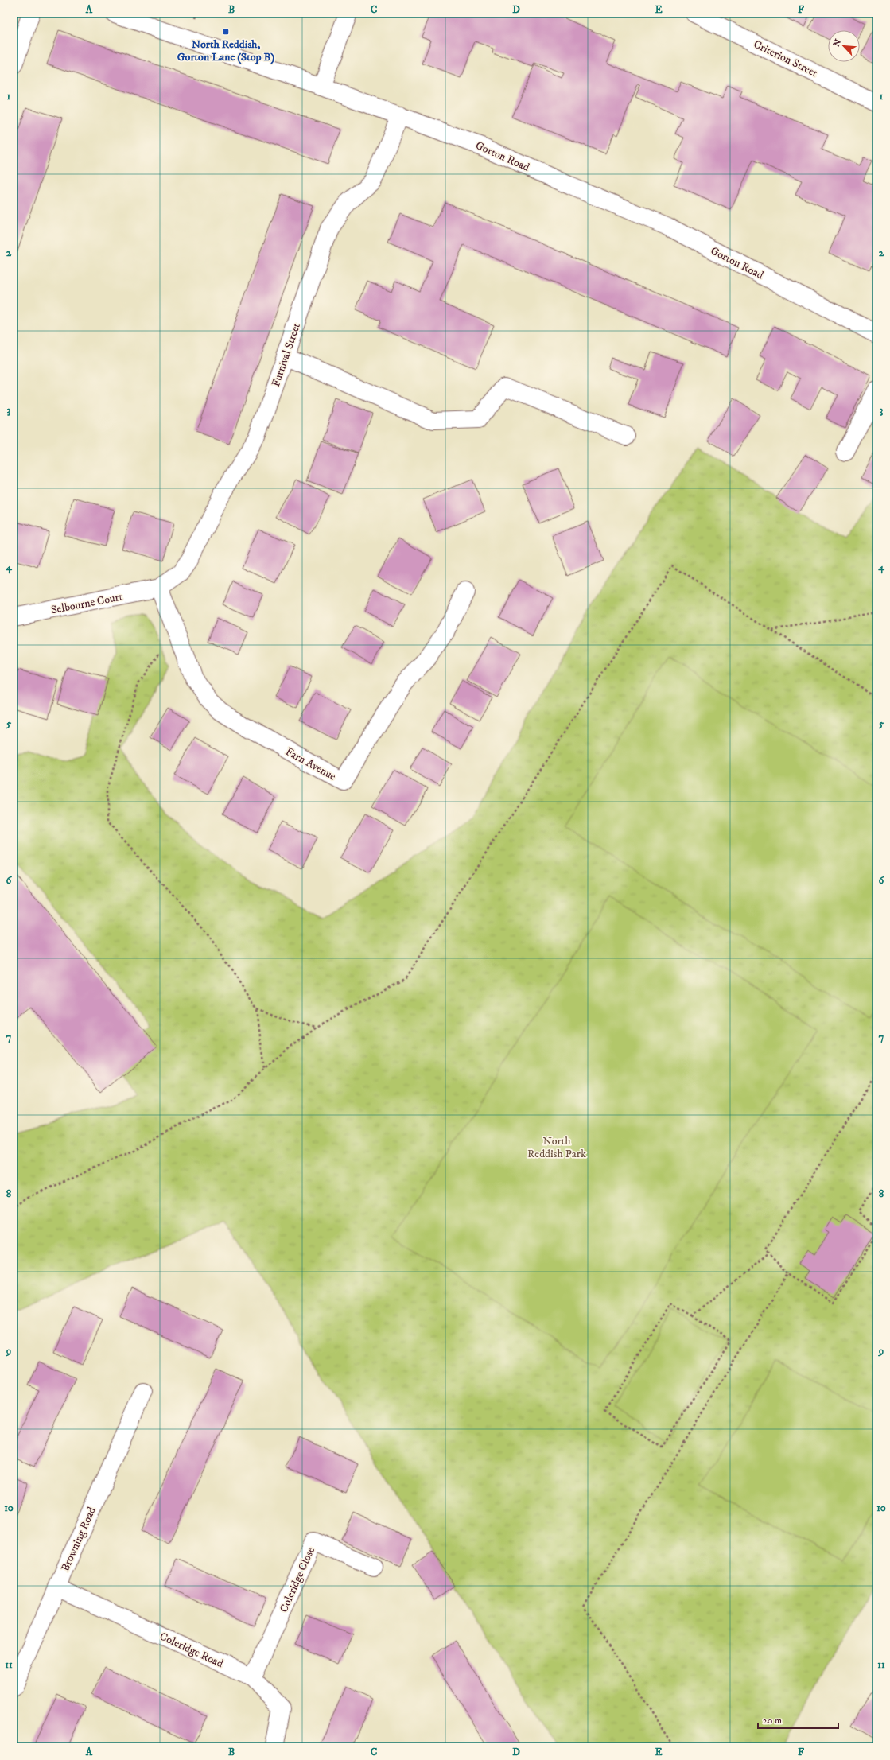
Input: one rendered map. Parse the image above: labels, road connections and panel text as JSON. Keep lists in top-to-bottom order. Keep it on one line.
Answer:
{"streets":{"street":["Criterion Street","Gorton Road","Furnival Street","Selbourne Court","Farn Avenue","Browning Road","Coleridge Close","Coleridge Road"]},"crossings":[["Gorton Road","Furnival Street"],["Furnival Street","Selbourne Court"],["Furnival Street","Farn Avenue"],["Selbourne Court","Farn Avenue"],["Browning Road","Coleridge Road"],["Coleridge Close","Coleridge Road"]],"parks":["North Reddish Park"],"places":{"transit":["North Reddish, Gorton Lane (Stop B)"]},"scale_bar":"20 m","north":"top left","grid":{"columns":["A","B","C","D","E","F"],"rows":["1","2","3","4","5","6","7","8","9","10","11"]}}
